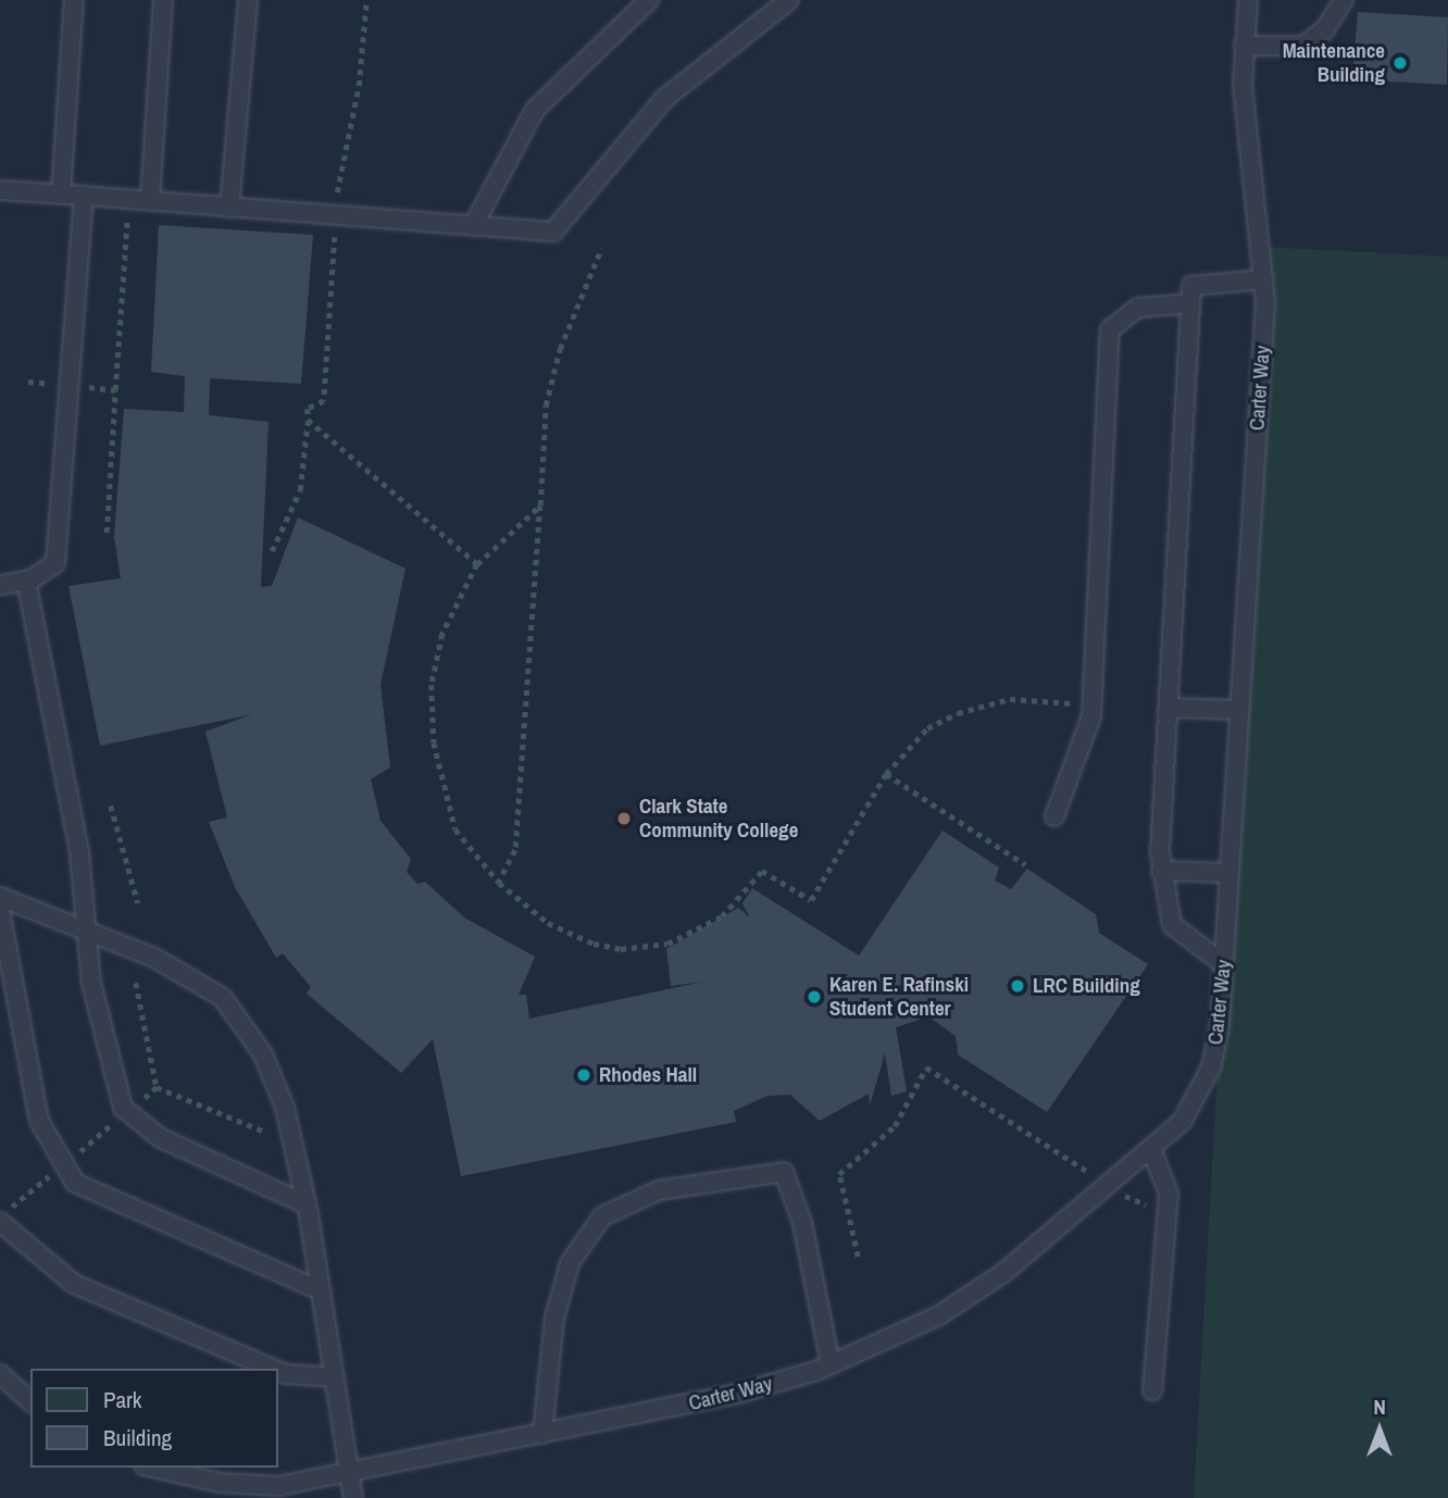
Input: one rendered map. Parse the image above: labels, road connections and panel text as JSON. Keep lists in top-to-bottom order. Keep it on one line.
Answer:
{"streets":{"lane":["Carter Way"]},"places":["Maintenance Building","Clark State Community College","LRC Building","Karen E. Rafinski Student Center","Rhodes Hall"],"legend":["Park","Building"],"north":"top"}
